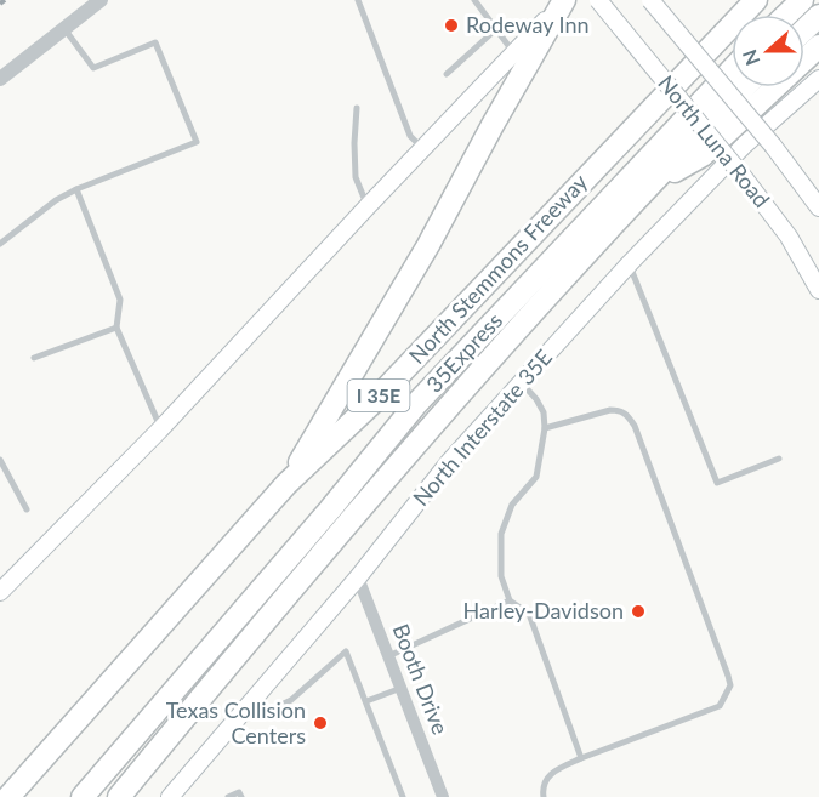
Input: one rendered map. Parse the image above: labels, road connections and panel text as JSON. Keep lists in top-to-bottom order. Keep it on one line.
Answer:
{"streets":{"highway":["North Stemmons Freeway","35Express","I 35E"],"main road":["North Luna Road","North Interstate 35E"],"street":["Booth Drive"]},"crossings":[["North Interstate 35E","Booth Drive"]],"places":["Rodeway Inn","Harley-Davidson","Texas Collision Centers"],"north":"left"}
